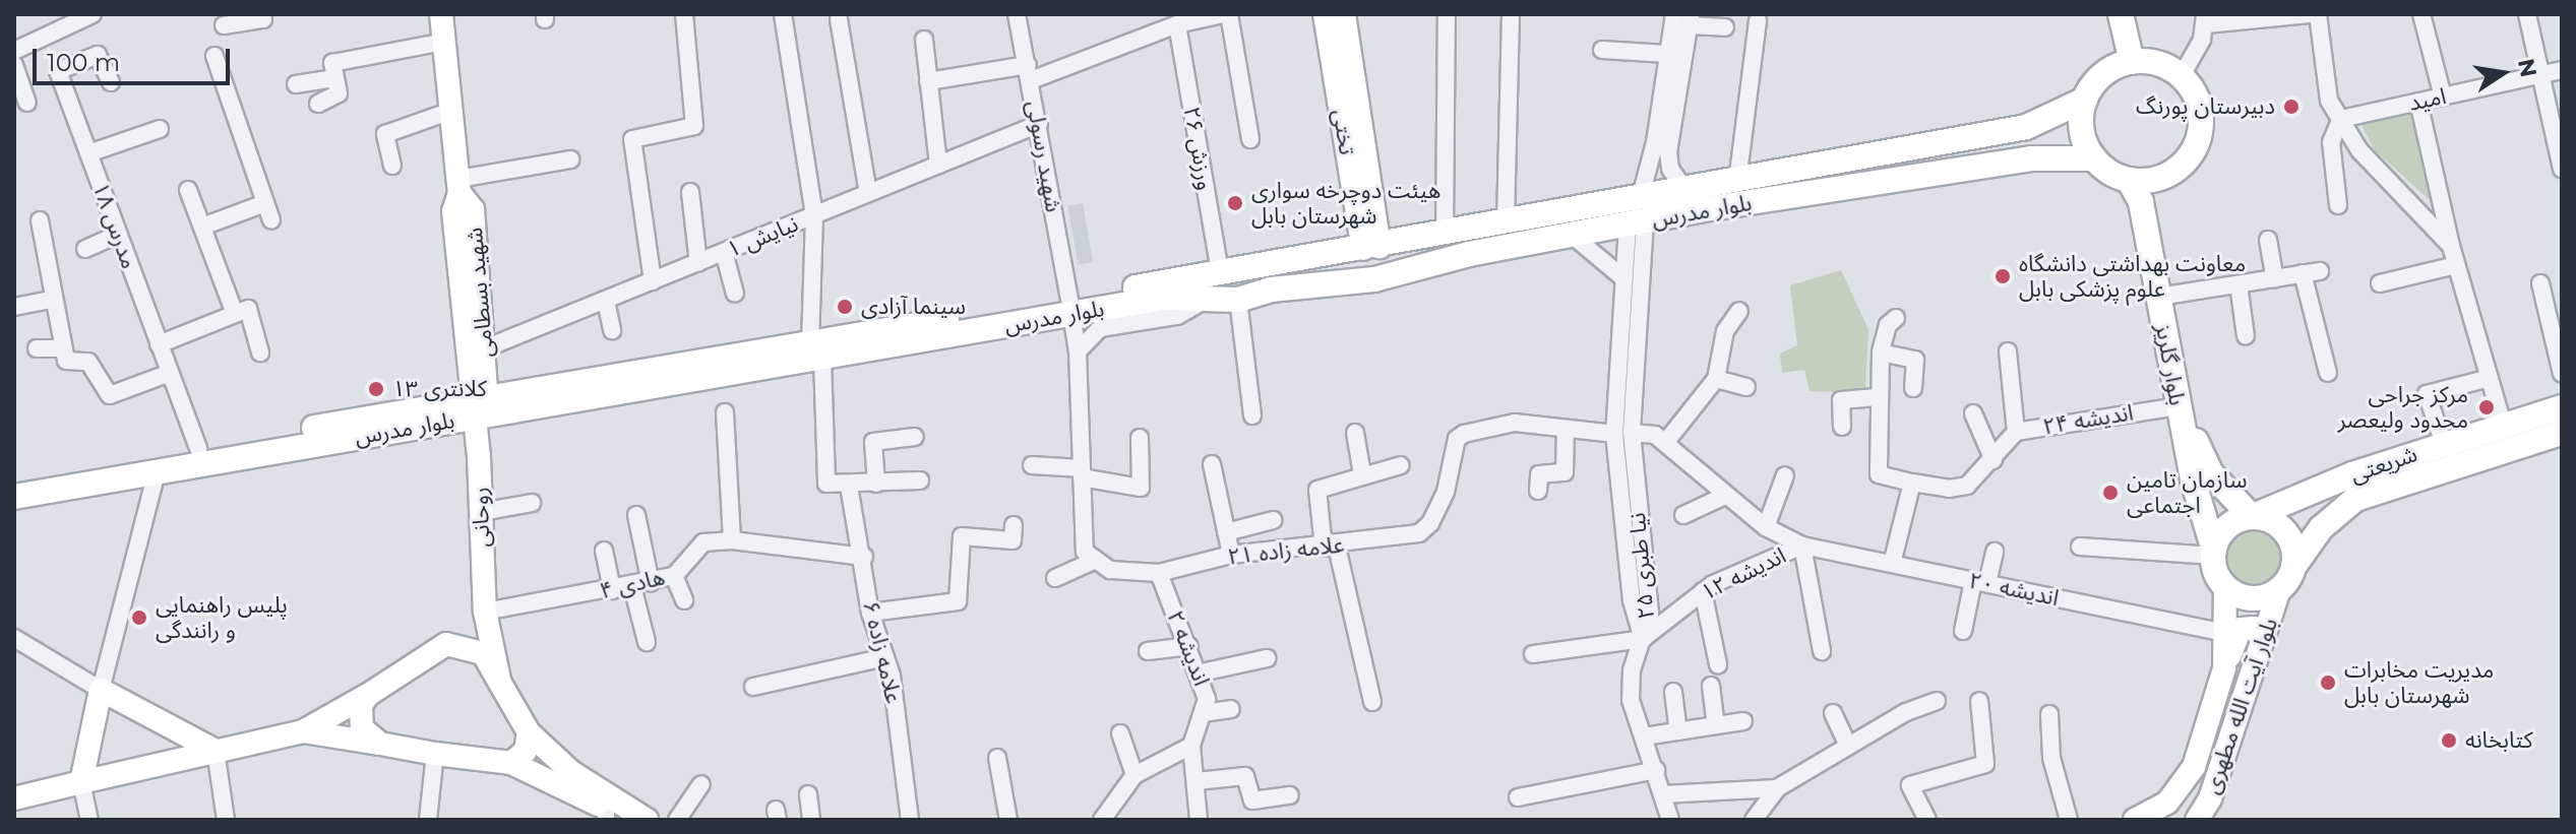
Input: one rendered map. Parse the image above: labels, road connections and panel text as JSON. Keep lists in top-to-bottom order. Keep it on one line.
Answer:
{"streets":{"main road":["تختی","بلوار مدرس","شهید بسطامی","بلوار گلریز","شریعتی","روحانی","بلوار آیت الله مطهری"],"street":["امید","ورزش ۲۶","شهید رسولی","مدرس ۱۸","نیایش ۱","اندیشه ۲۴","علامه زاده ۲۱","نیا طبری ۲۵","اندیشه ۱۲","هادی ۴","اندیشه ۲۰","اندیشه ۲","علامه زاده ۶"]},"crossings":[["تختی","بلوار مدرس"],["ورزش ۲۶","بلوار مدرس"],["شهید رسولی","بلوار مدرس"],["شهید رسولی","نیایش ۱"],["بلوار مدرس","مدرس ۱۸"],["بلوار مدرس","شهید بسطامی"],["بلوار مدرس","بلوار گلریز"],["بلوار مدرس","روحانی"],["بلوار مدرس","نیا طبری ۲۵"],["نیایش ۱","شهید بسطامی"],["شهید بسطامی","روحانی"],["بلوار گلریز","اندیشه ۲۴"],["بلوار گلریز","شریعتی"],["بلوار گلریز","بلوار آیت الله مطهری"],["شریعتی","بلوار آیت الله مطهری"],["روحانی","هادی ۴"],["علامه زاده ۲۱","نیا طبری ۲۵"],["علامه زاده ۲۱","اندیشه ۲۰"],["علامه زاده ۲۱","اندیشه ۲"],["نیا طبری ۲۵","اندیشه ۱۲"],["اندیشه ۱۲","اندیشه ۲۰"],["هادی ۴","علامه زاده ۶"],["اندیشه ۲۰","بلوار آیت الله مطهری"]],"places":["دبیرستان پورنگ","هیئت دوچرخه سواری شهرستان بابل","معاونت بهداشتی دانشگاه علوم پزشکی بابل","سینما آزادی","کلانتری ۱۳","مرکز جراحی محدود ولیعصر","سازمان تامین اجتماعی","پلیس راهنمایی و رانندگی","مدیریت مخابرات شهرستان بابل","کتابخانه"],"scale_bar":"100 m","north":"right"}
